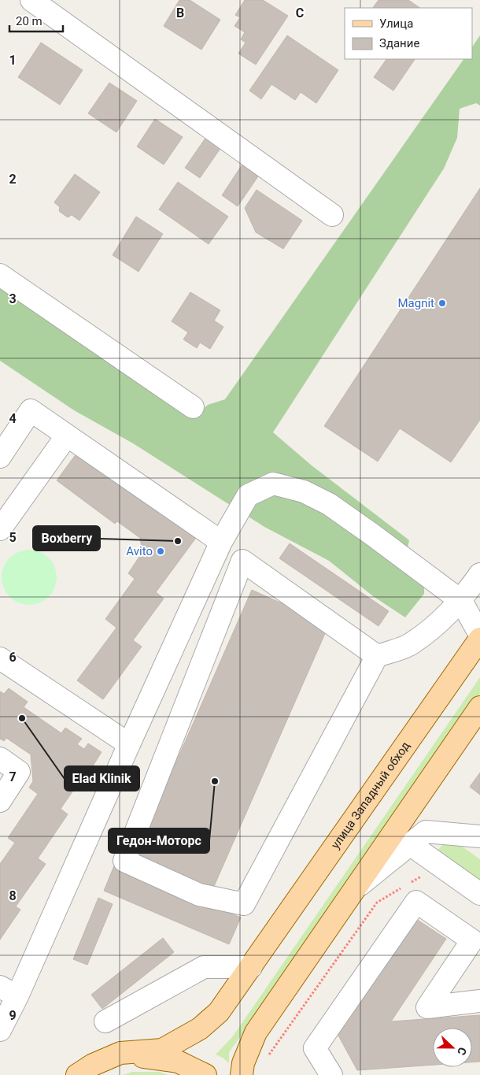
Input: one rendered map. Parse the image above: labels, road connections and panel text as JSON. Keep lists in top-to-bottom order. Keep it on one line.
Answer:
{"streets":{"main road":["улица Западный обход"]},"places":["Magnit","Boxberry","Avito","Elad Klinik","Гедон-Моторс"],"legend":["Улица","Здание"],"scale_bar":"20 m","north":"right","grid":{"columns":["B","C"],"rows":["1","2","3","4","5","6","7","8","9"]}}
